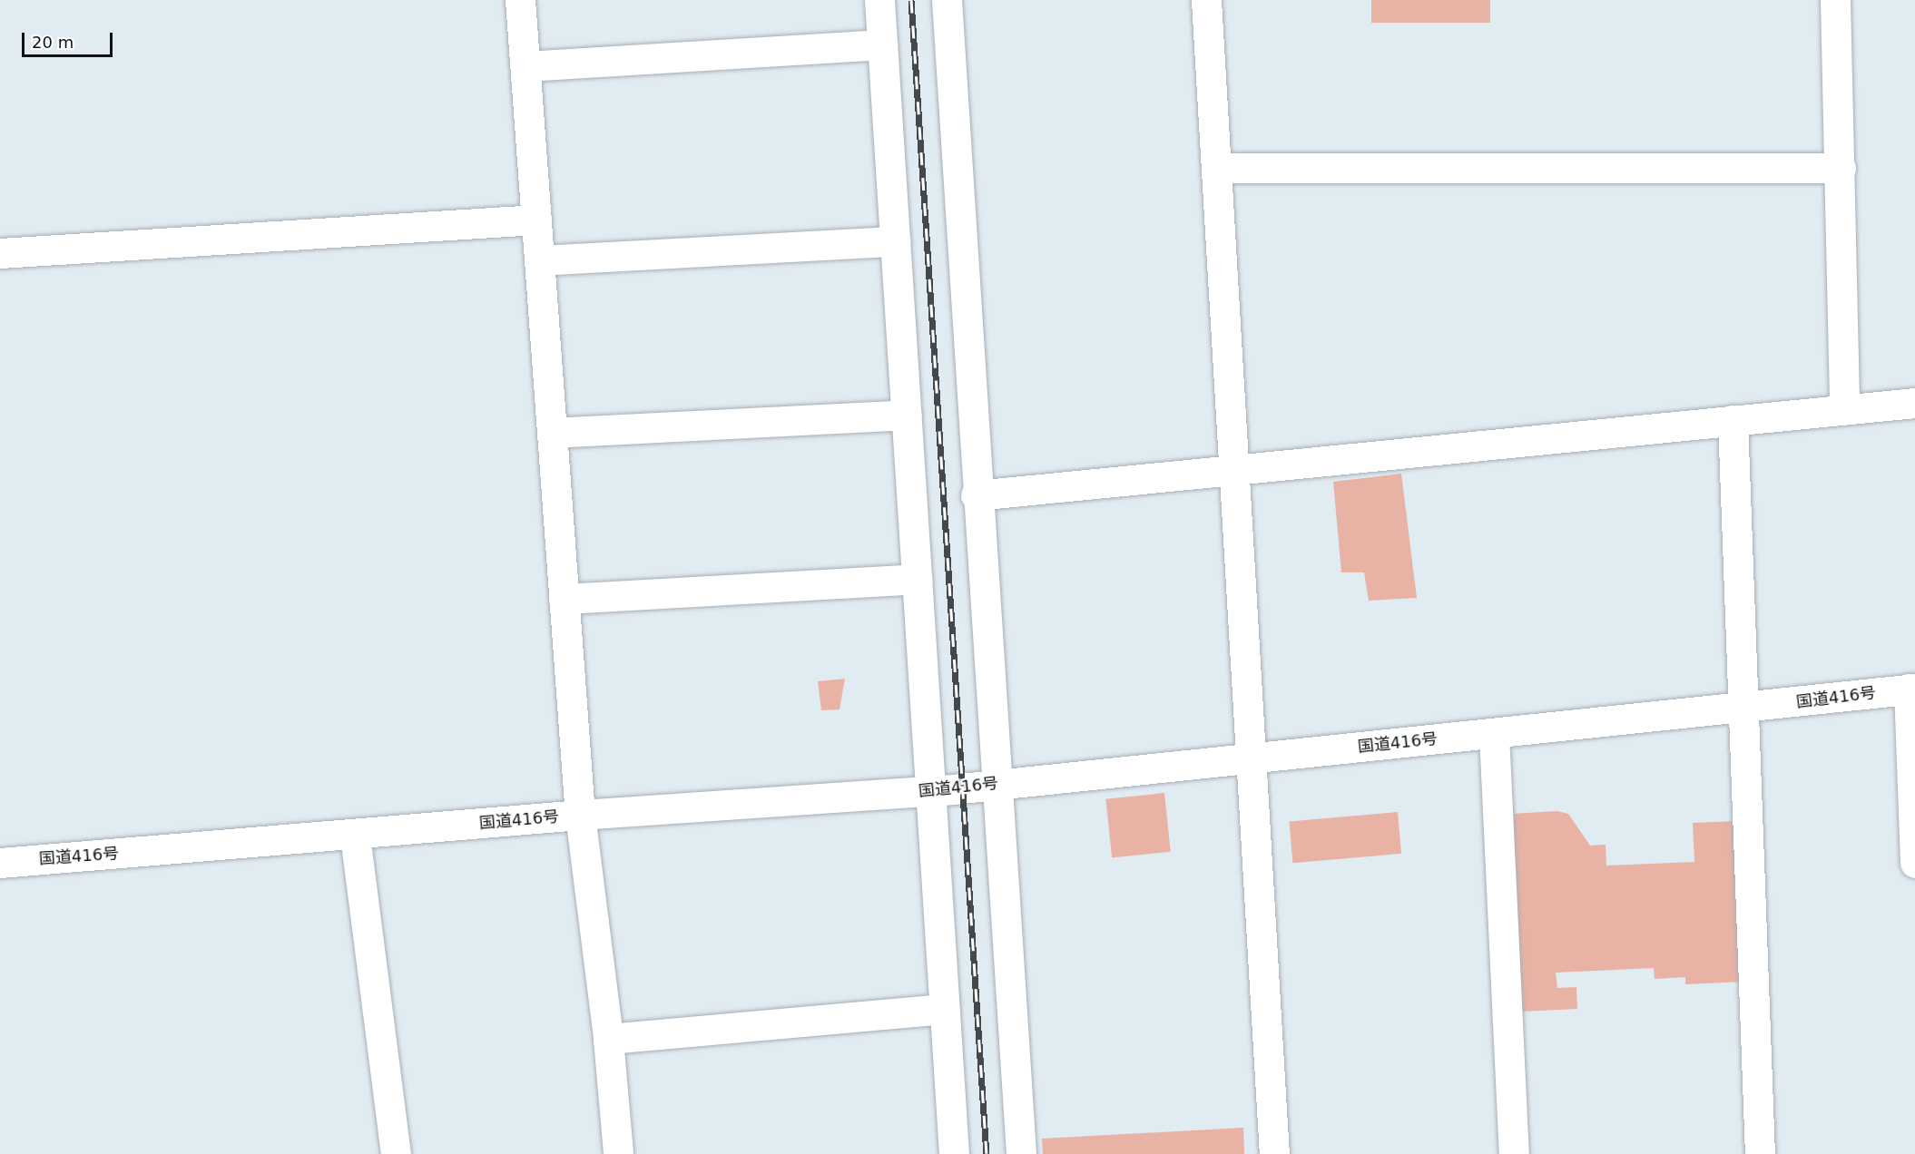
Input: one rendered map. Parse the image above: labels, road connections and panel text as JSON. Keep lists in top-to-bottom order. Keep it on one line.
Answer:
{"streets":{"main road":["国道416号"]},"scale_bar":"20 m"}
